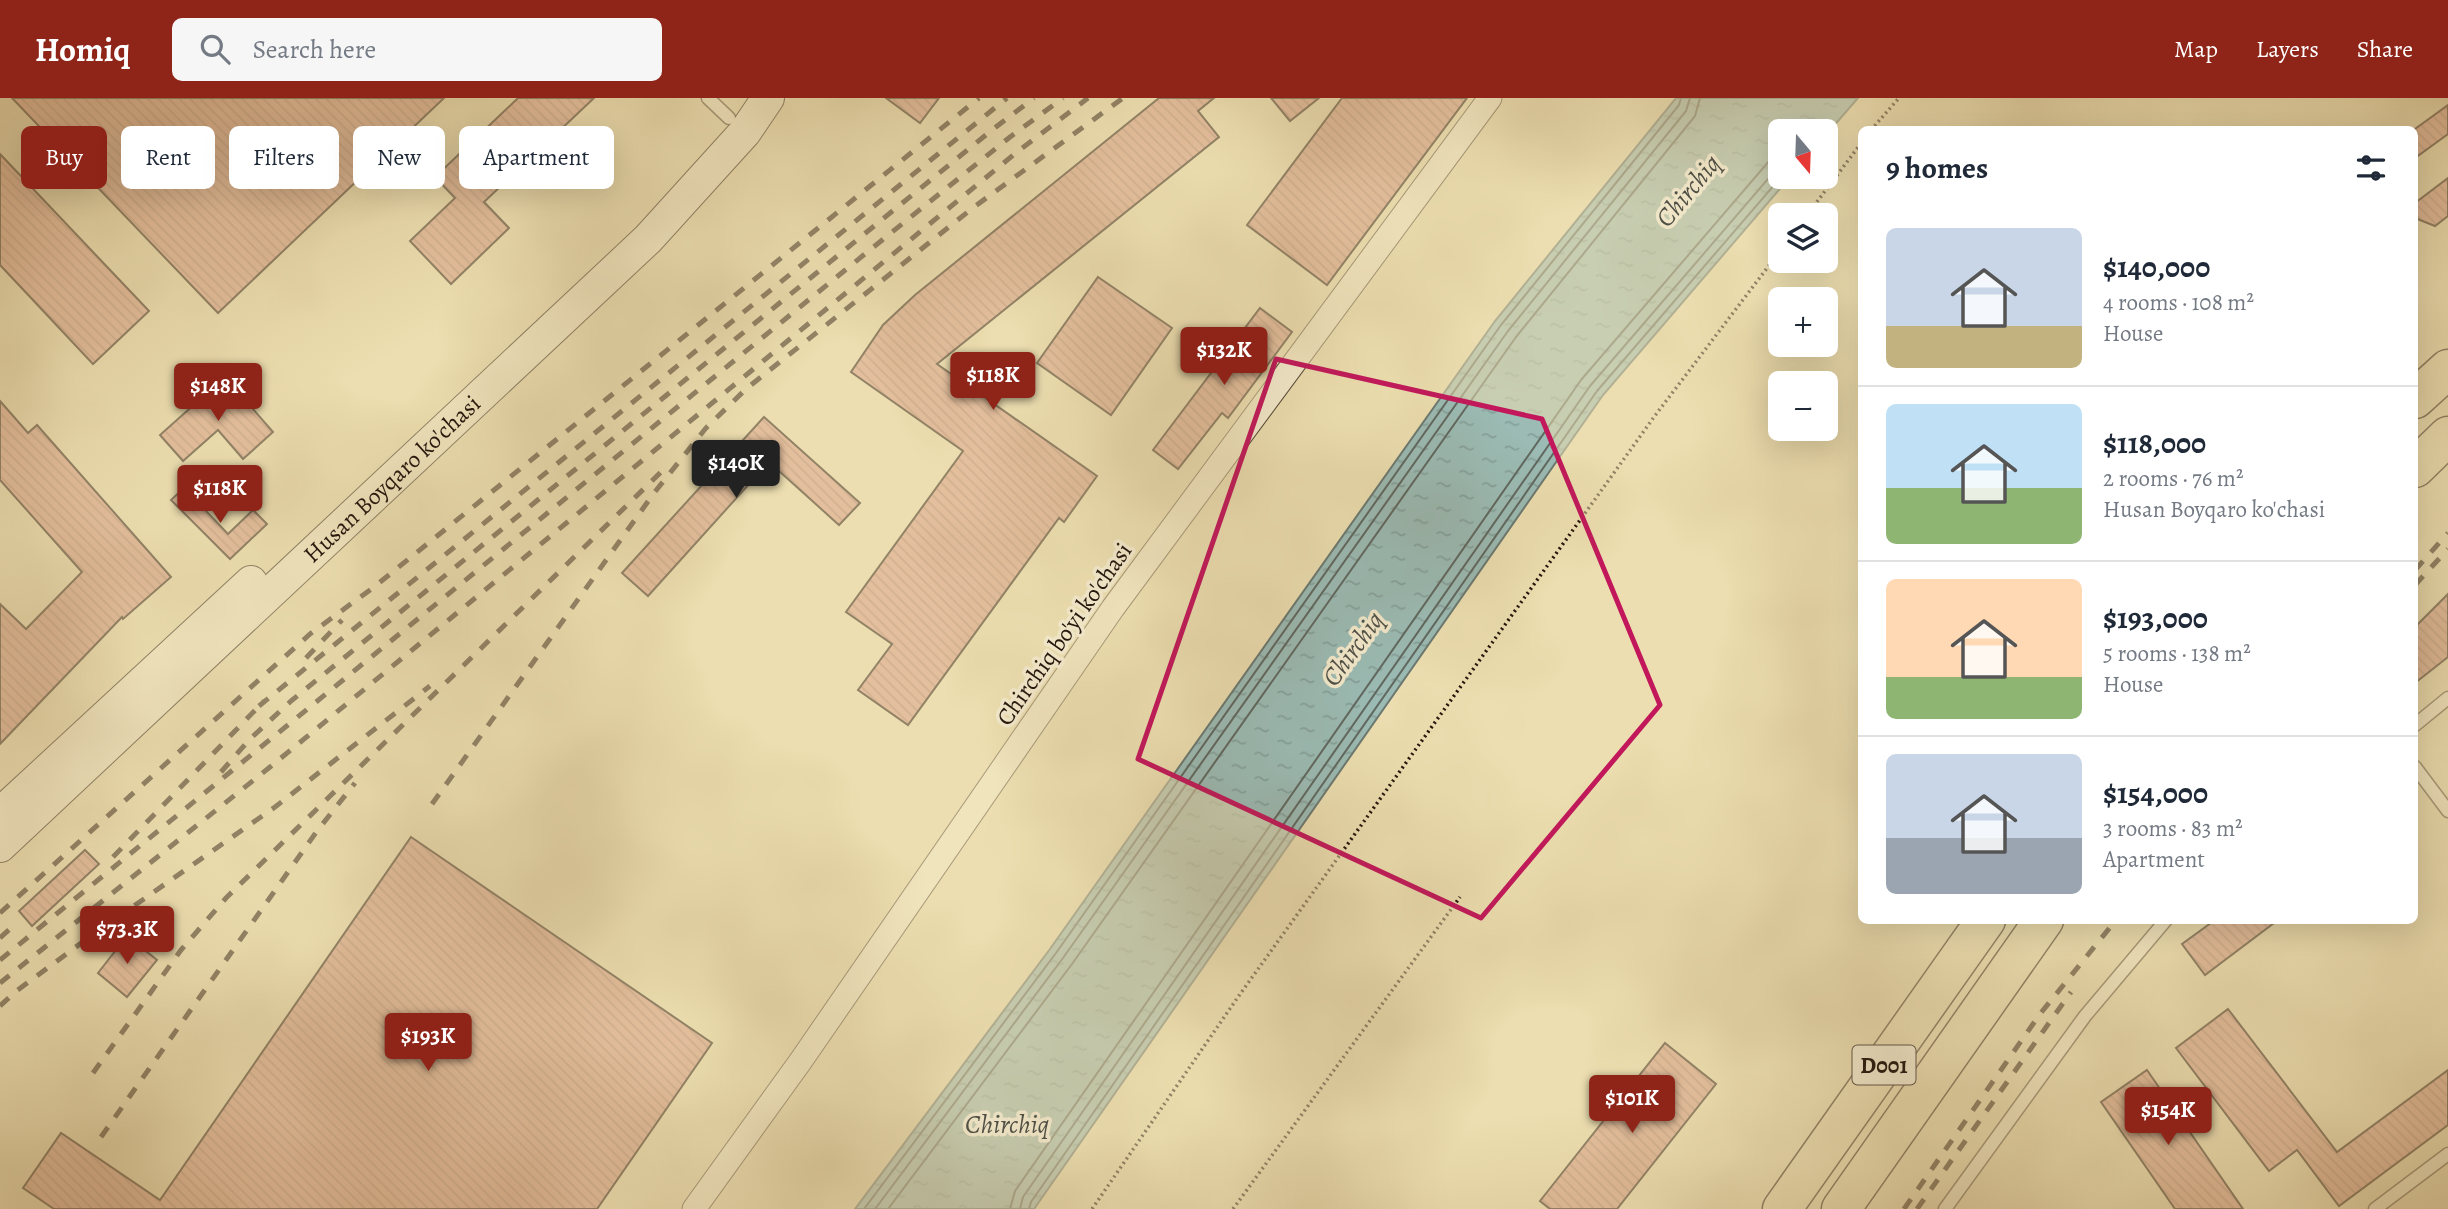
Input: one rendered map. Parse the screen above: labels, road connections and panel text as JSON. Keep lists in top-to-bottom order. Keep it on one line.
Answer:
{"streets":{"highway":["D001"],"main road":["Husan Boyqaro ko'chasi"],"street":["Chirchiq bo'yi ko'chasi"]},"water":["Chirchiq"],"north":"bottom","page":{"header":"Homiq","search":"Search here","nav":["Map","Layers","Share"],"map_buttons":["+","−"],"chip":["Buy","Rent","Filters","New","Apartment"],"heading":"9 homes","list":[{"name":"$140,000","note":"4 rooms · 108 m² · House"},{"name":"$118,000","note":"2 rooms · 76 m² · Husan Boyqaro ko'chasi"},{"name":"$193,000","note":"5 rooms · 138 m² · House"},{"name":"$154,000","note":"3 rooms · 83 m² · Apartment"}],"price":["$132K","$118K","$148K","$140K","$118K","$73.3K","$193K","$101K","$154K"]}}
